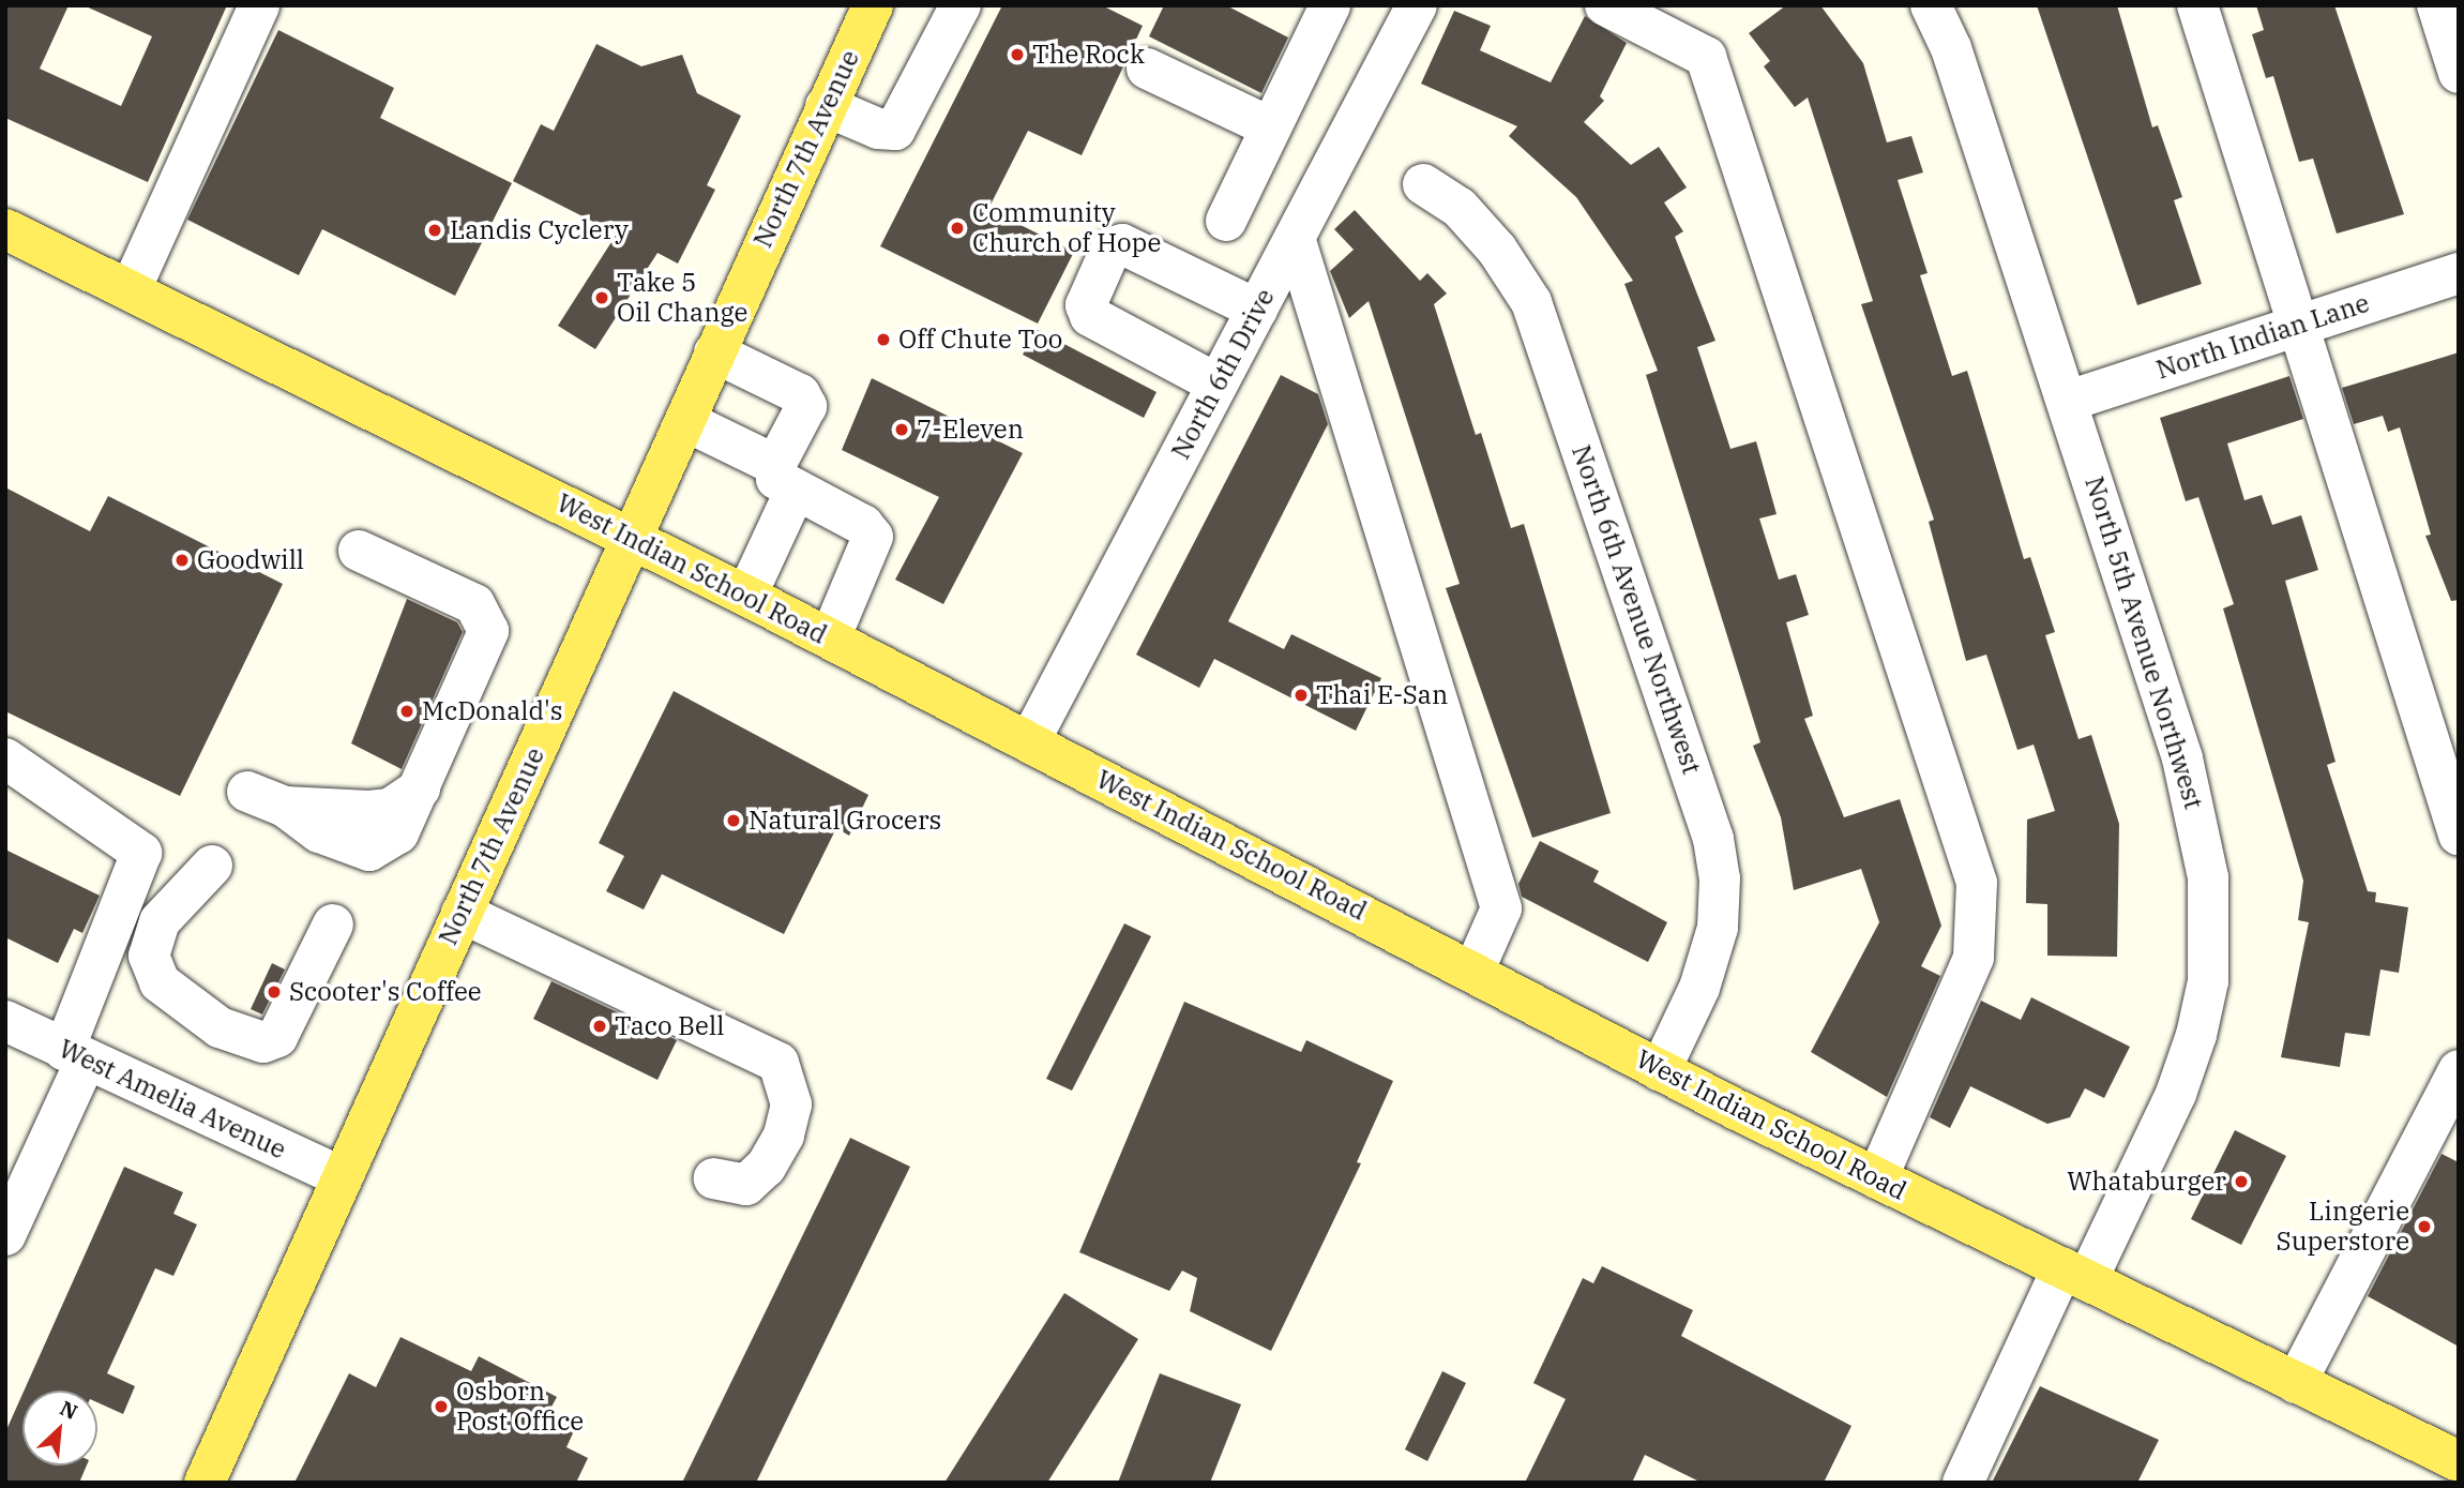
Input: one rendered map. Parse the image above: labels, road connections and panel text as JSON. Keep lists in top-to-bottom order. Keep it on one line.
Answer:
{"streets":{"main road":["North 7th Avenue","West Indian School Road"],"street":["North Indian Lane","North 6th Drive","North 6th Avenue Northwest","North 5th Avenue Northwest","West Amelia Avenue"]},"crossings":[["North 7th Avenue","West Indian School Road"],["North 7th Avenue","West Amelia Avenue"],["North Indian Lane","North 5th Avenue Northwest"],["North 6th Drive","West Indian School Road"],["West Indian School Road","North 6th Avenue Northwest"],["West Indian School Road","North 5th Avenue Northwest"]],"places":["The Rock","Community Church of Hope","Landis Cyclery","Take 5 Oil Change","Off Chute Too","7-Eleven","Goodwill","Thai E-San","McDonald's","Natural Grocers","Scooter's Coffee","Taco Bell","Whataburger","Lingerie Superstore","Osborn Post Office"],"north":"top right"}
